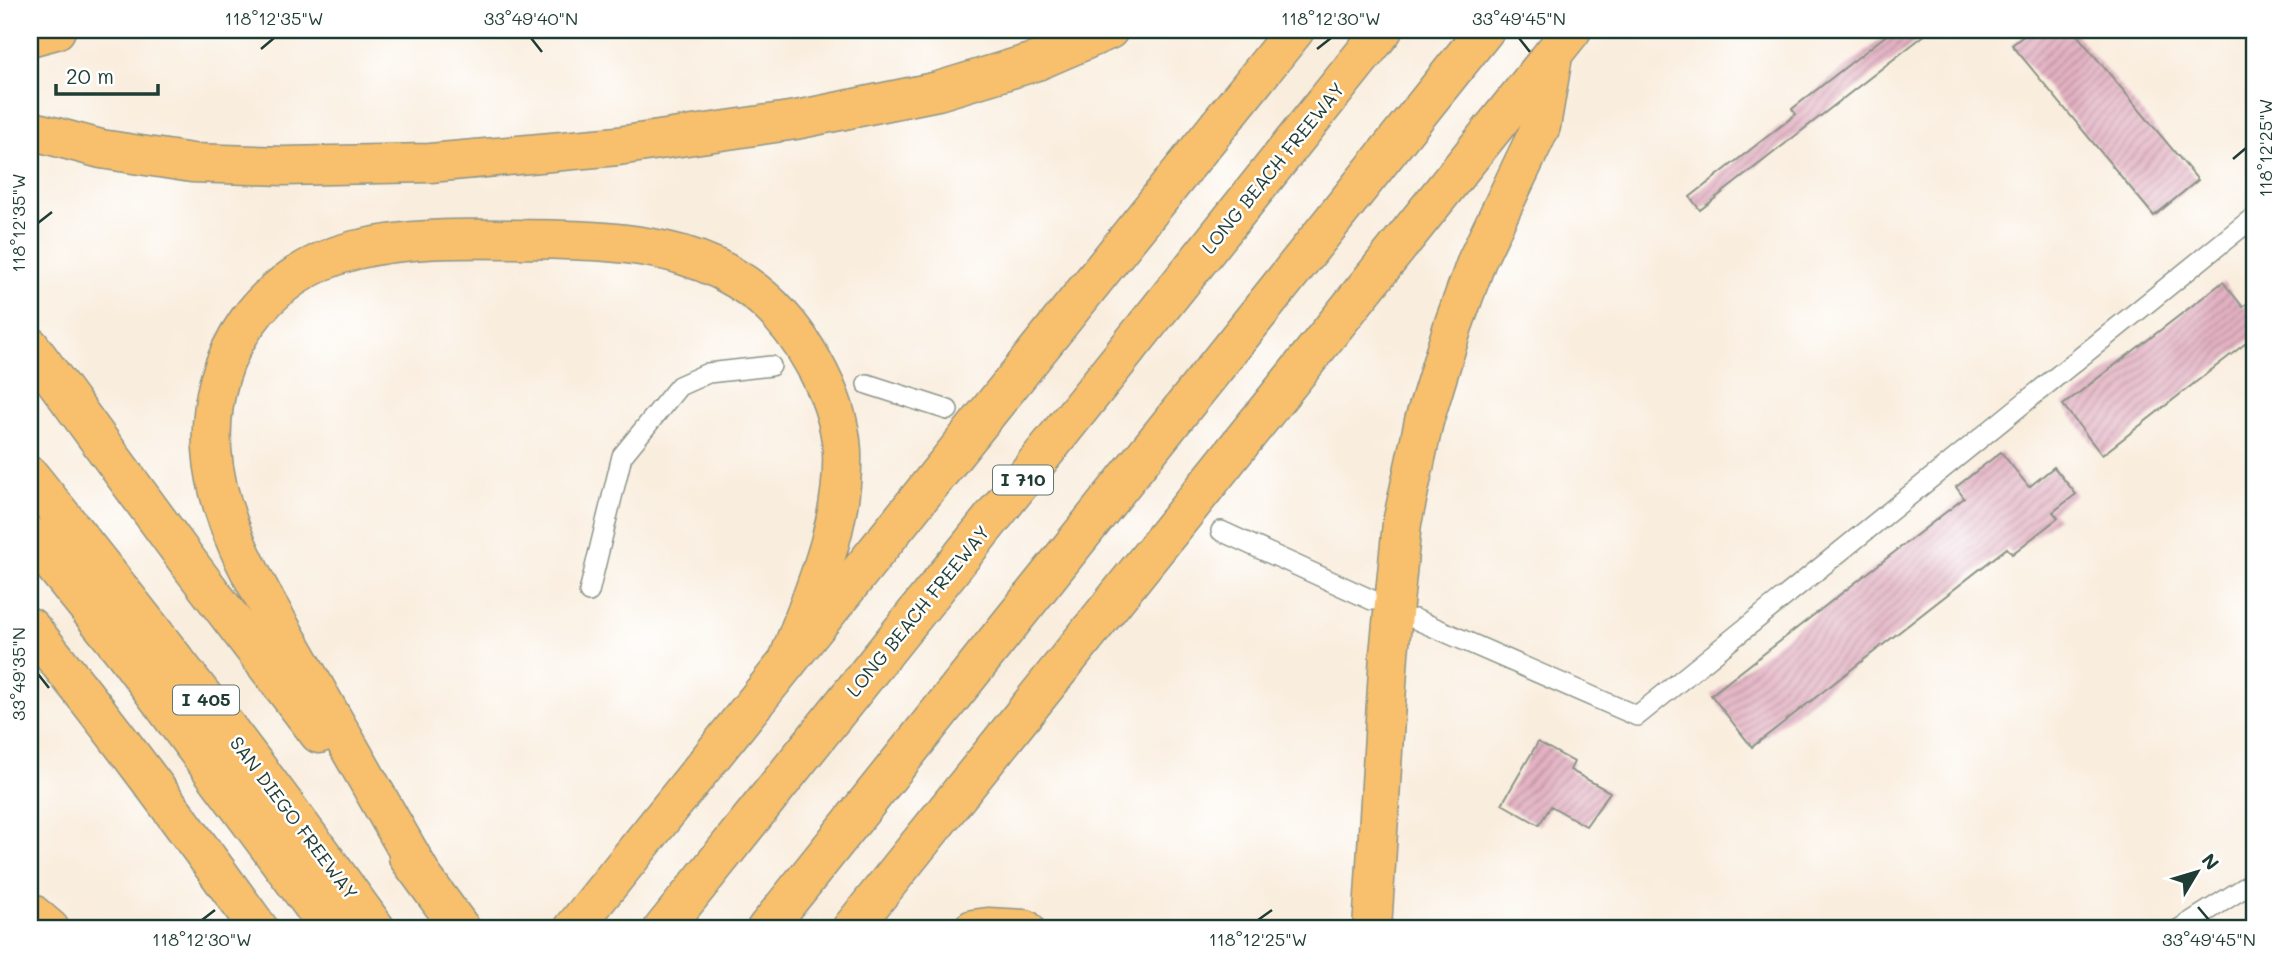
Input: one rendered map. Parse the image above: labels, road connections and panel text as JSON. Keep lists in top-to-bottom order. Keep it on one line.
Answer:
{"streets":{"highway":["LONG BEACH FREEWAY","I 710","I 405","SAN DIEGO FREEWAY"]},"scale_bar":"20 m","north":"top right","coordinates":["118°12'35\"W","33°49'40\"N","118°12'30\"W","33°49'45\"N","118°12'25\"W","33°49'35\"N"]}
